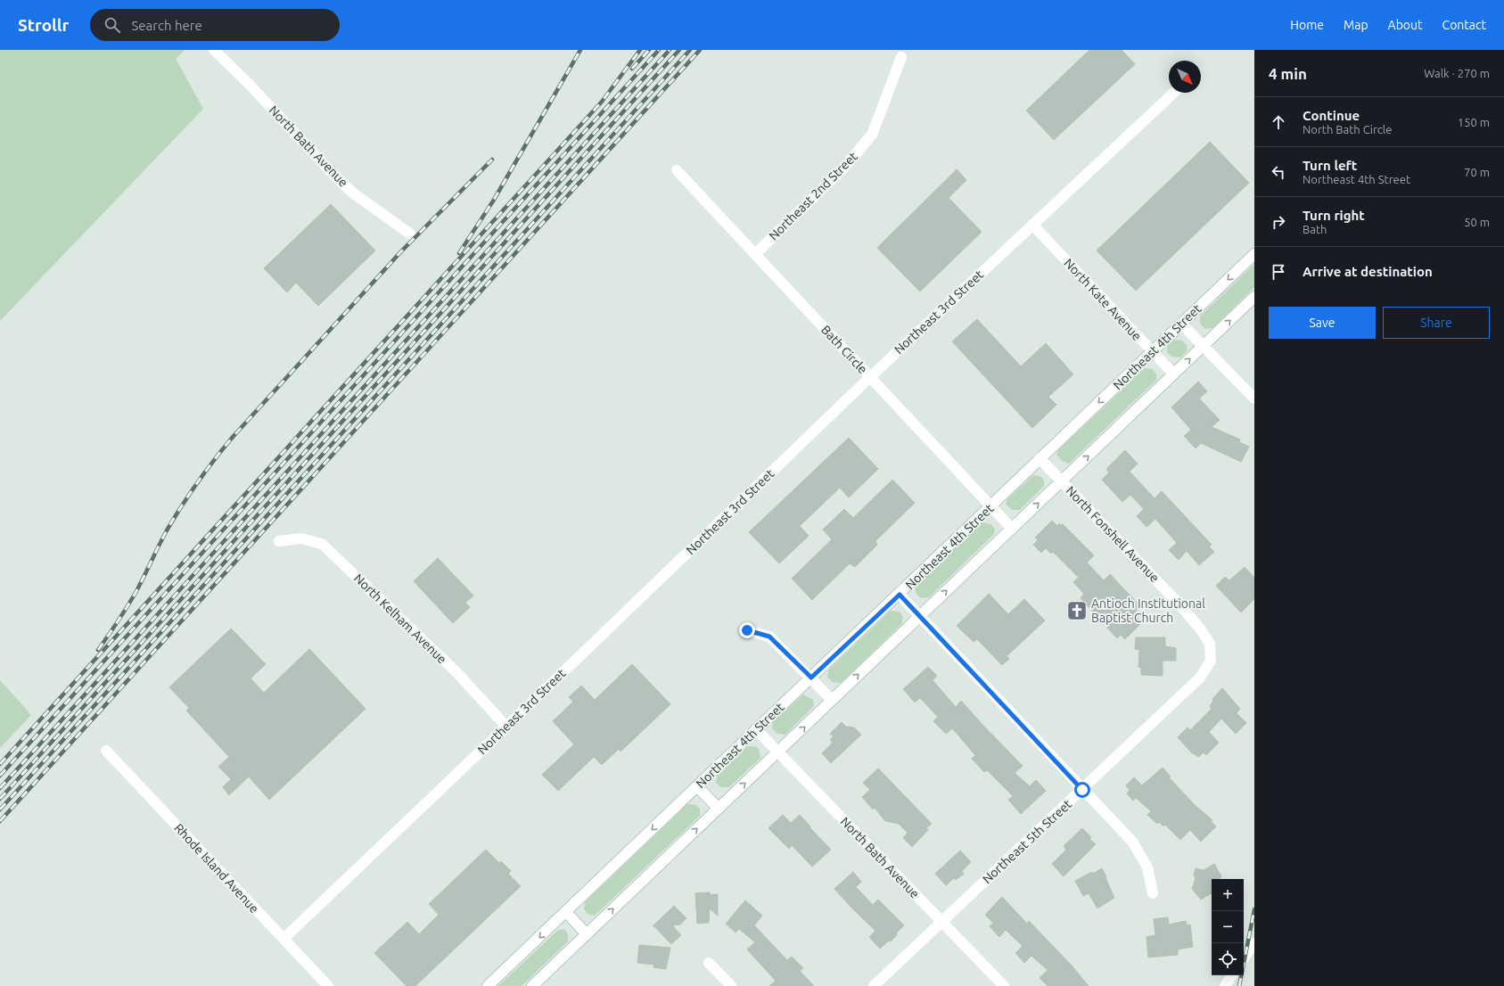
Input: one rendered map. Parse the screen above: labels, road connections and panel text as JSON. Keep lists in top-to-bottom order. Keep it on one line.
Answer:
{"streets":{"street":["North Bath Avenue","Northeast 2nd Street","North Kate Avenue","Northeast 3rd Street","Northeast 4th Street","Bath Circle","North Fonshell Avenue","North Kelham Avenue","Northeast 5th Street","Rhode Island Avenue"]},"crossings":[["North Bath Avenue","Northeast 4th Street"],["North Bath Avenue","Northeast 5th Street"],["Northeast 2nd Street","Bath Circle"],["North Kate Avenue","Northeast 3rd Street"],["North Kate Avenue","Northeast 4th Street"],["Northeast 3rd Street","Bath Circle"],["Northeast 3rd Street","North Kelham Avenue"],["Northeast 3rd Street","Rhode Island Avenue"],["Northeast 4th Street","Bath Circle"],["Northeast 4th Street","North Fonshell Avenue"],["North Fonshell Avenue","Northeast 5th Street"]],"places":{"church":["Antioch Institutional Baptist Church"]},"north":"bottom right","page":{"header":"Strollr","search":"Search here","nav":["Home","Map","About","Contact"],"heading":["4 min","Walk · 270 m"],"list":[["Continue","North Bath Circle","150 m"],["Turn left","Northeast 4th Street","70 m"],["Turn right","Bath","50 m"],"Arrive at destination"],"buttons":["Save","Share"],"map_buttons":["+","−"]}}
